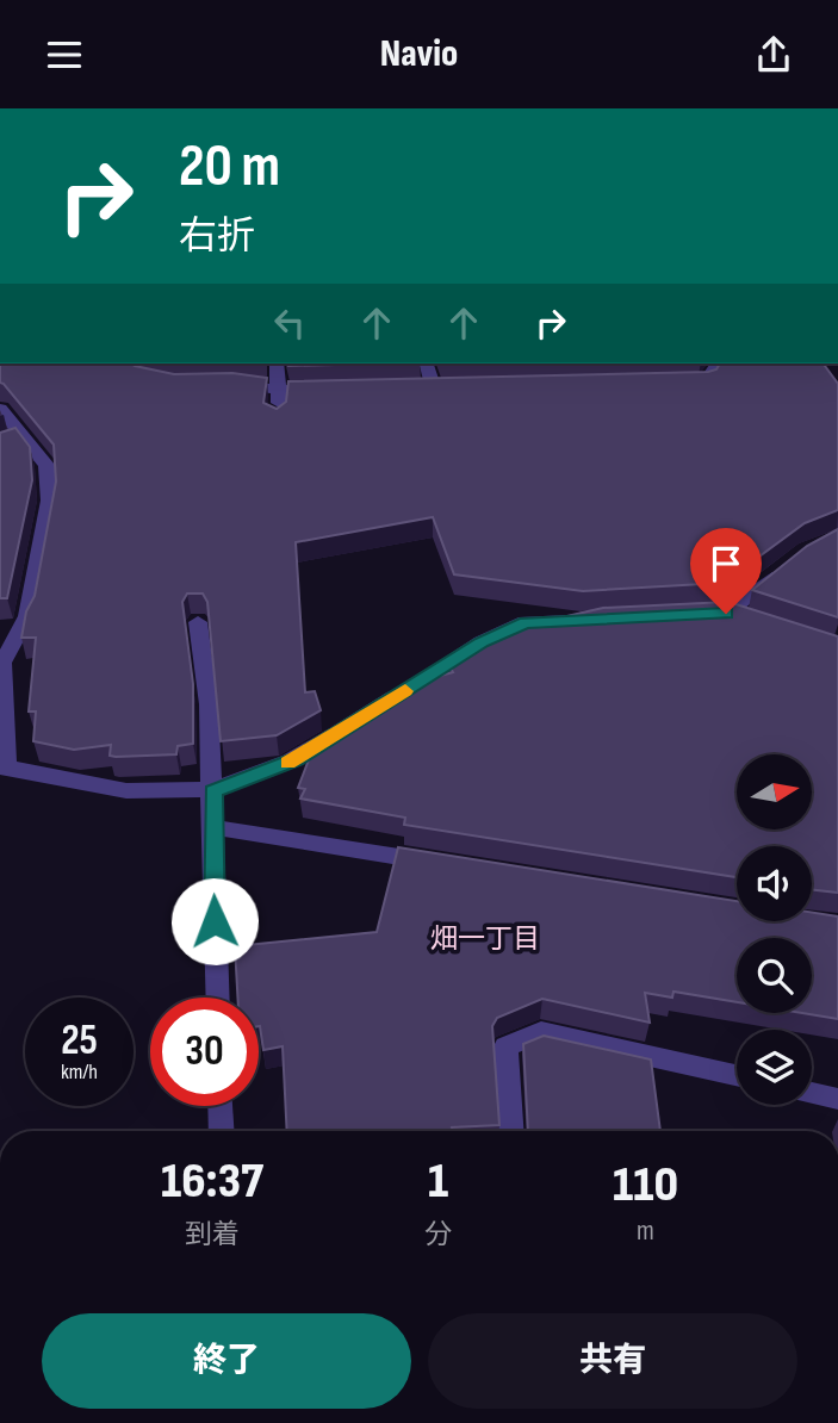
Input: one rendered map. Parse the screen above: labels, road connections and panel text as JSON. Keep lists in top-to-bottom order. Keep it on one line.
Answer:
{"districts":["畑一丁目"],"north":"right","page":{"header":"Navio","turn":["20 m","右折"],"speed":"25 km/h","limit":"30","eta":["16:37","到着","1","分","110","m"],"buttons":["終了","共有"]}}
